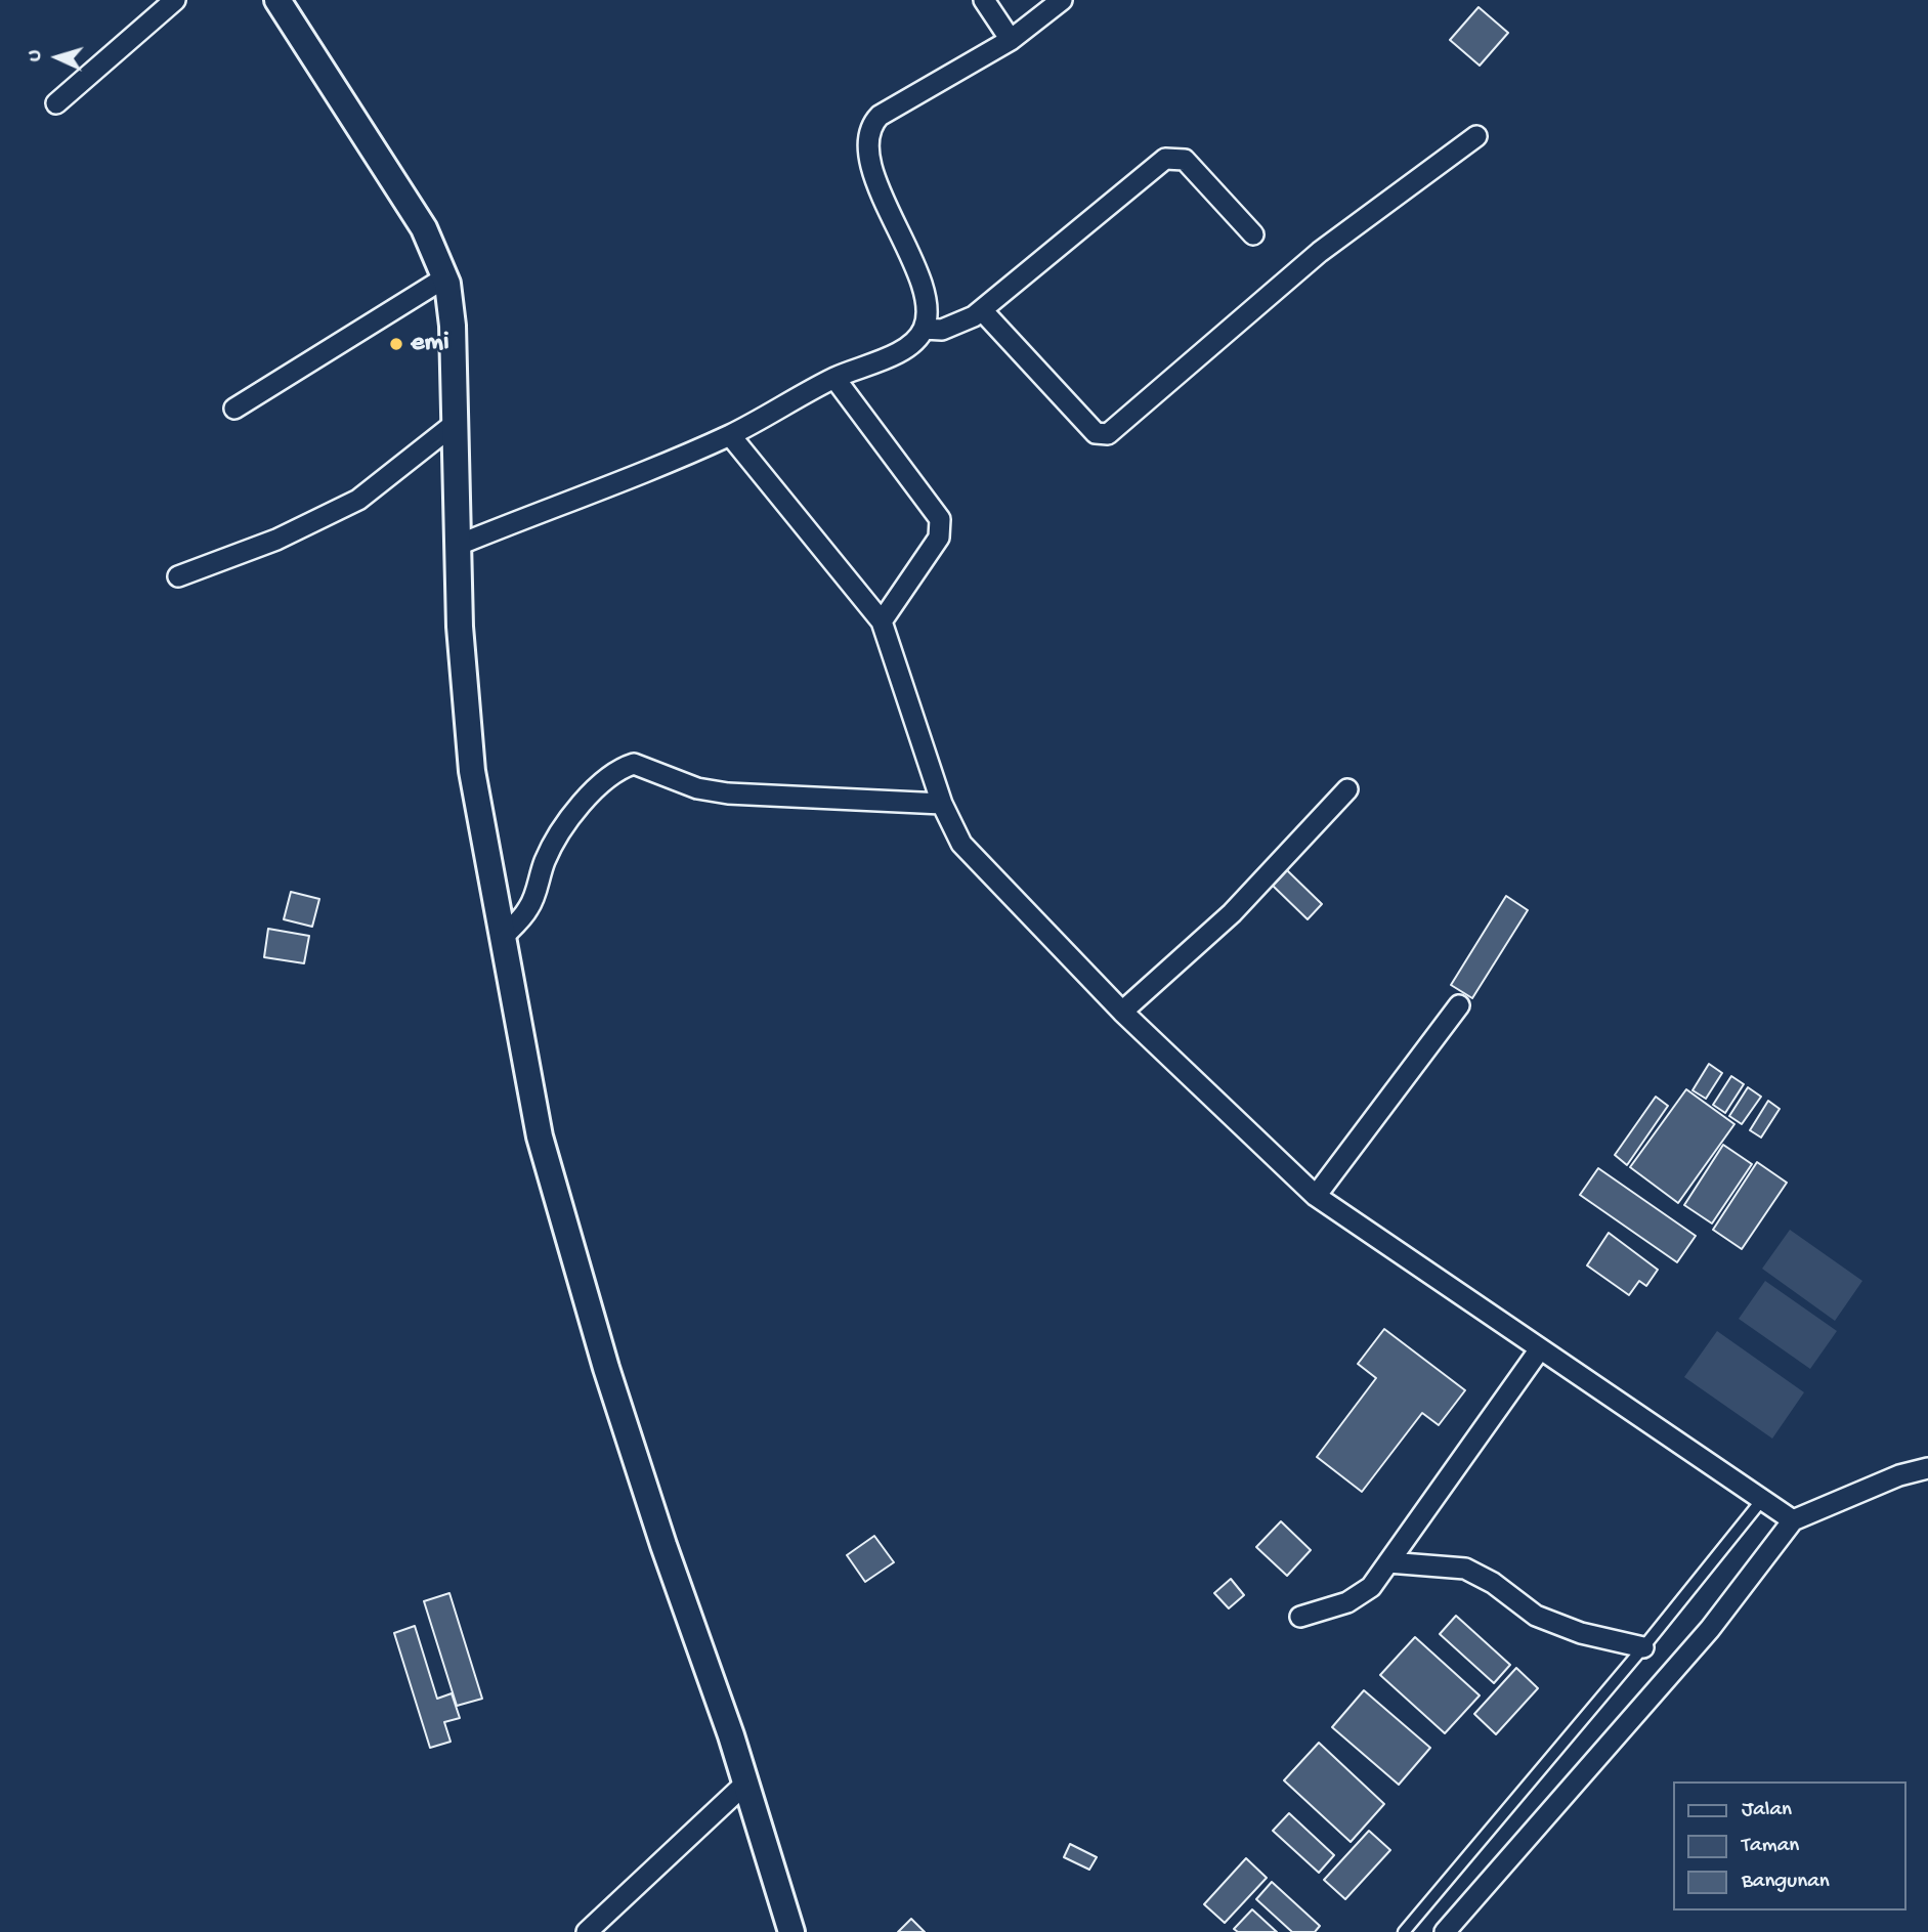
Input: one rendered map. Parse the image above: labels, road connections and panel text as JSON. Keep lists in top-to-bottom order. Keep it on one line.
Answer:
{"places":["emi"],"legend":["Jalan","Taman","Bangunan"],"north":"left"}
